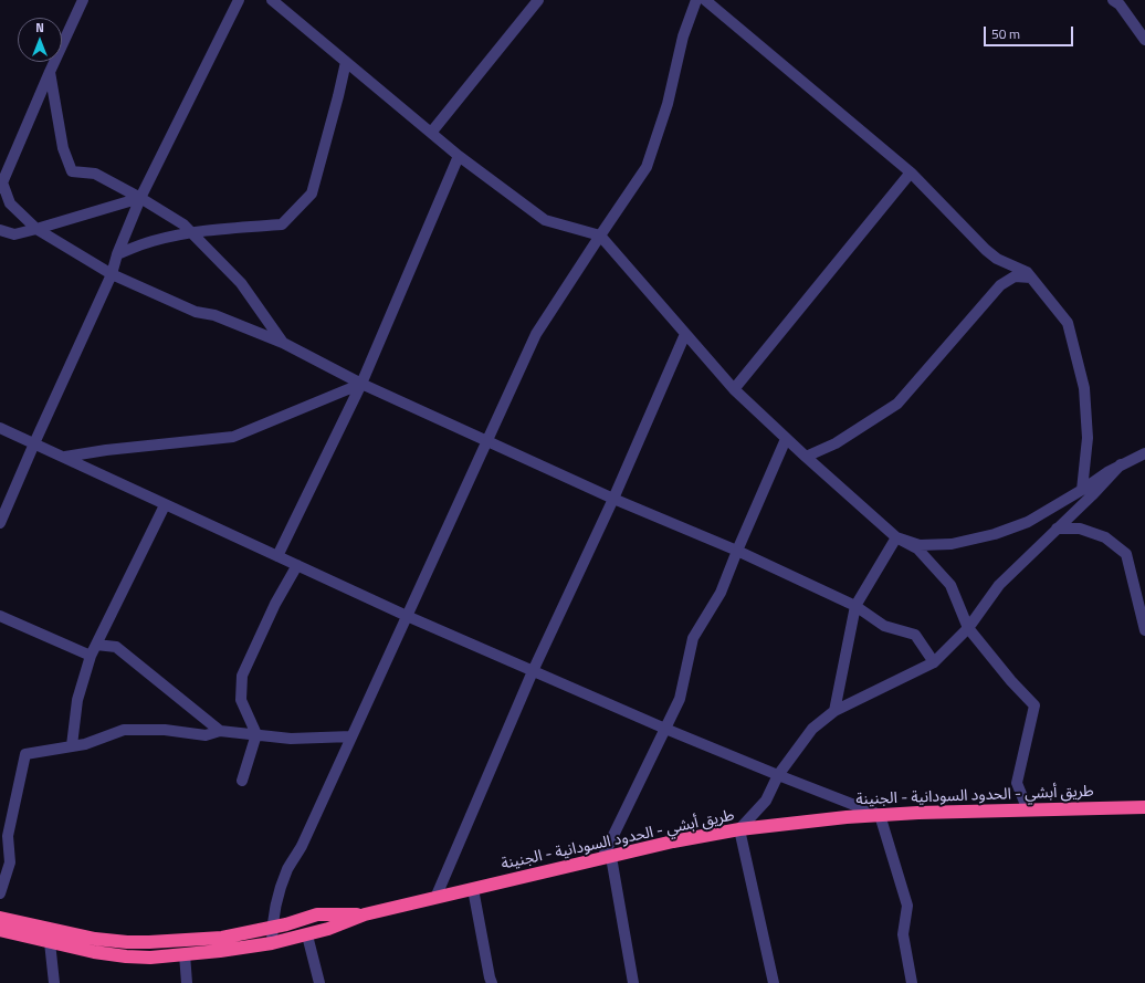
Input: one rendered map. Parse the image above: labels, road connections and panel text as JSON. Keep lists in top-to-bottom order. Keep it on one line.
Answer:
{"streets":{"highway":["طريق أبشي - الحدود السودانية - الجنينة"]},"scale_bar":"50 m","north":"top"}
